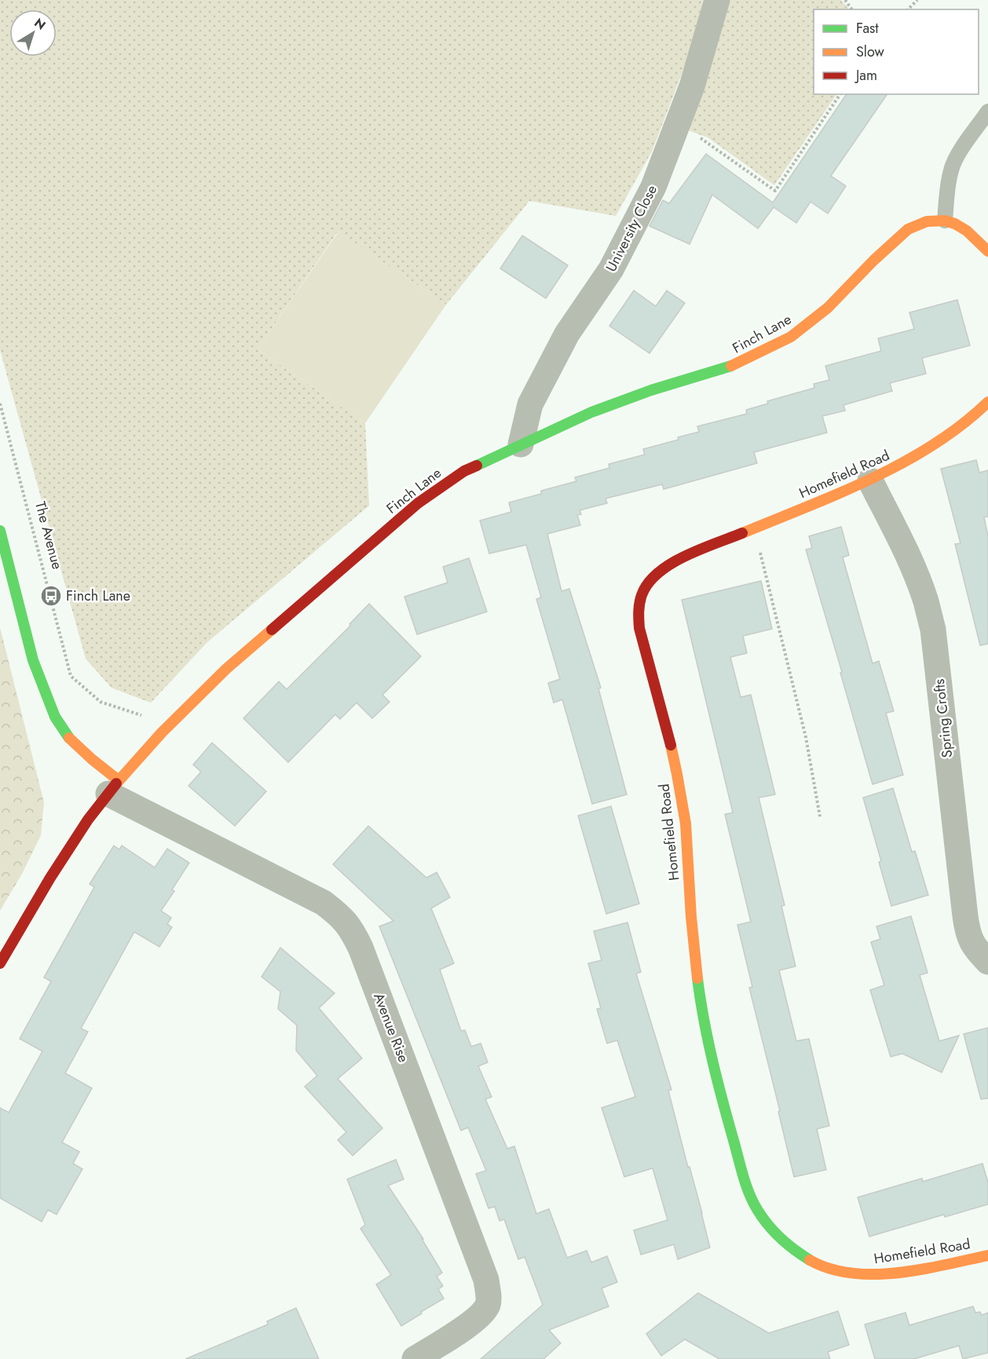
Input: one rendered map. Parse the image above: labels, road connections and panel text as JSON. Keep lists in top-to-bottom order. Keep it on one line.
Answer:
{"streets":{"street":["University Close","Finch Lane","Homefield Road","Spring Crofts","Avenue Rise"],"path":["The Avenue"]},"crossings":[["University Close","Finch Lane"],["Finch Lane","Avenue Rise"],["Homefield Road","Spring Crofts"]],"places":{"bus stop":["Finch Lane"]},"legend":["Fast","Slow","Jam"],"north":"top right"}
